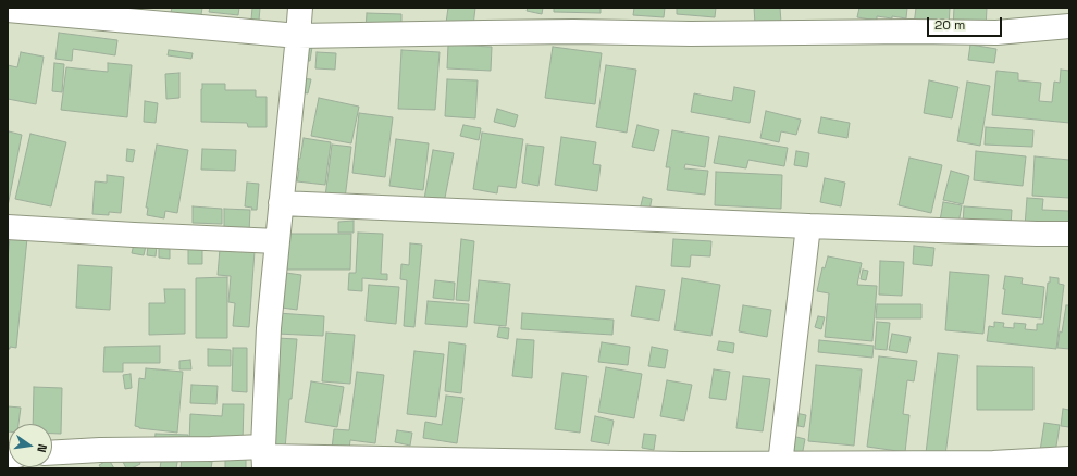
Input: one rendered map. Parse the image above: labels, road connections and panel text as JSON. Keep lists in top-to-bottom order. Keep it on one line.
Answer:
{"scale_bar":"20 m","north":"right"}
